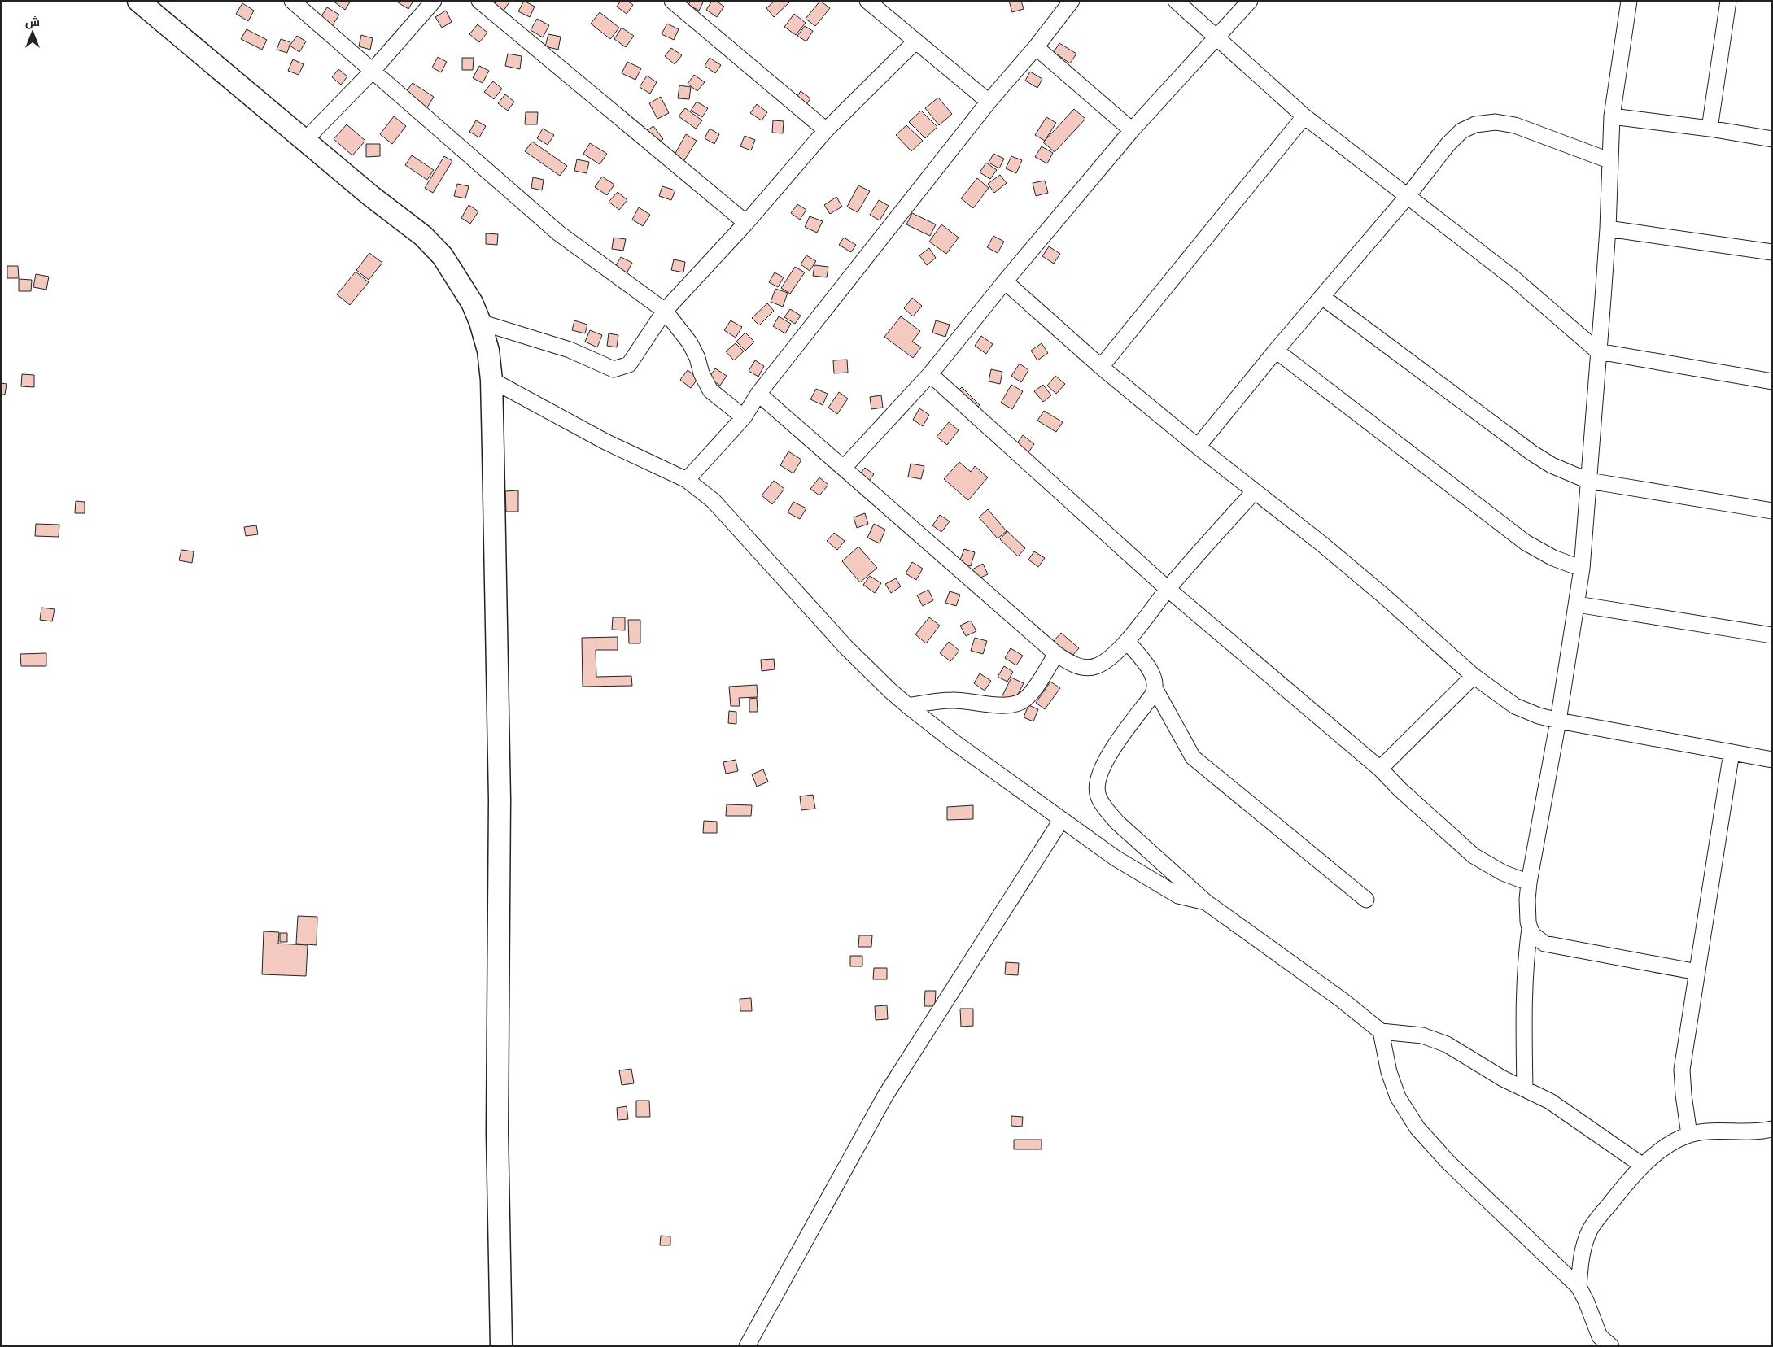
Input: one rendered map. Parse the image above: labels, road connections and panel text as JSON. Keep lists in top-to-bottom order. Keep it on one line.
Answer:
{"north":"top"}
